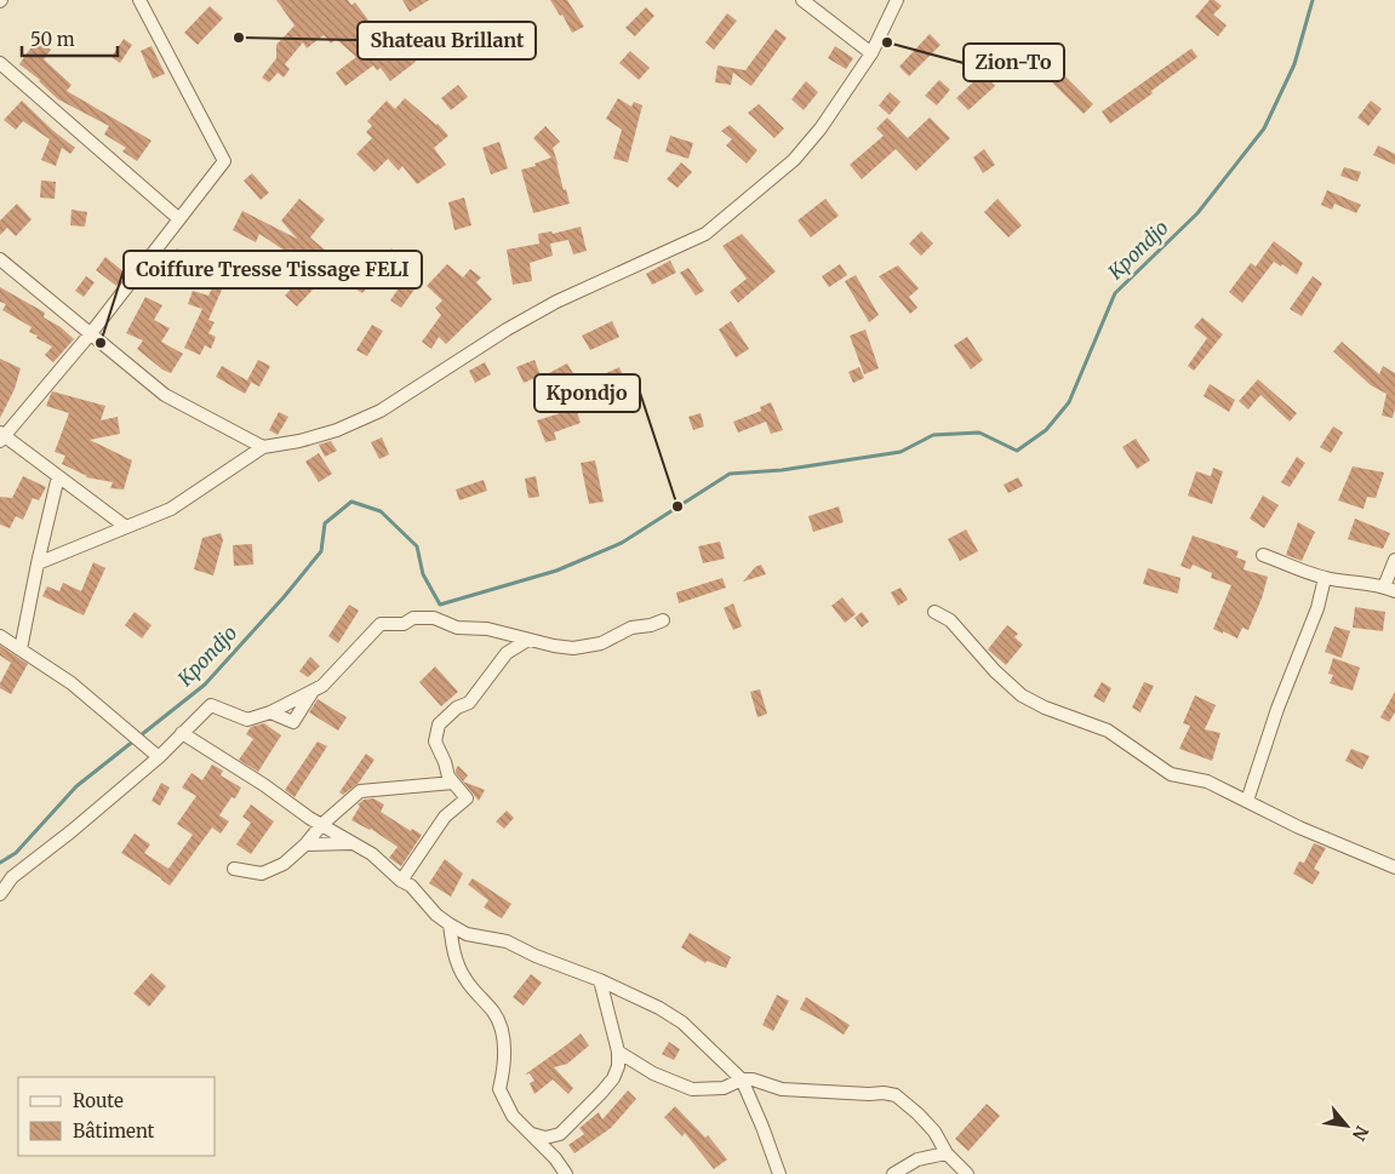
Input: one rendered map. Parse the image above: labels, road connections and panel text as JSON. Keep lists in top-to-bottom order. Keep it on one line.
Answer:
{"water":["Kpondjo"],"places":["Shateau Brillant","Zion-To","Coiffure Tresse Tissage FELI","Kpondjo"],"legend":["Route","Bâtiment"],"scale_bar":"50 m","north":"bottom right"}
